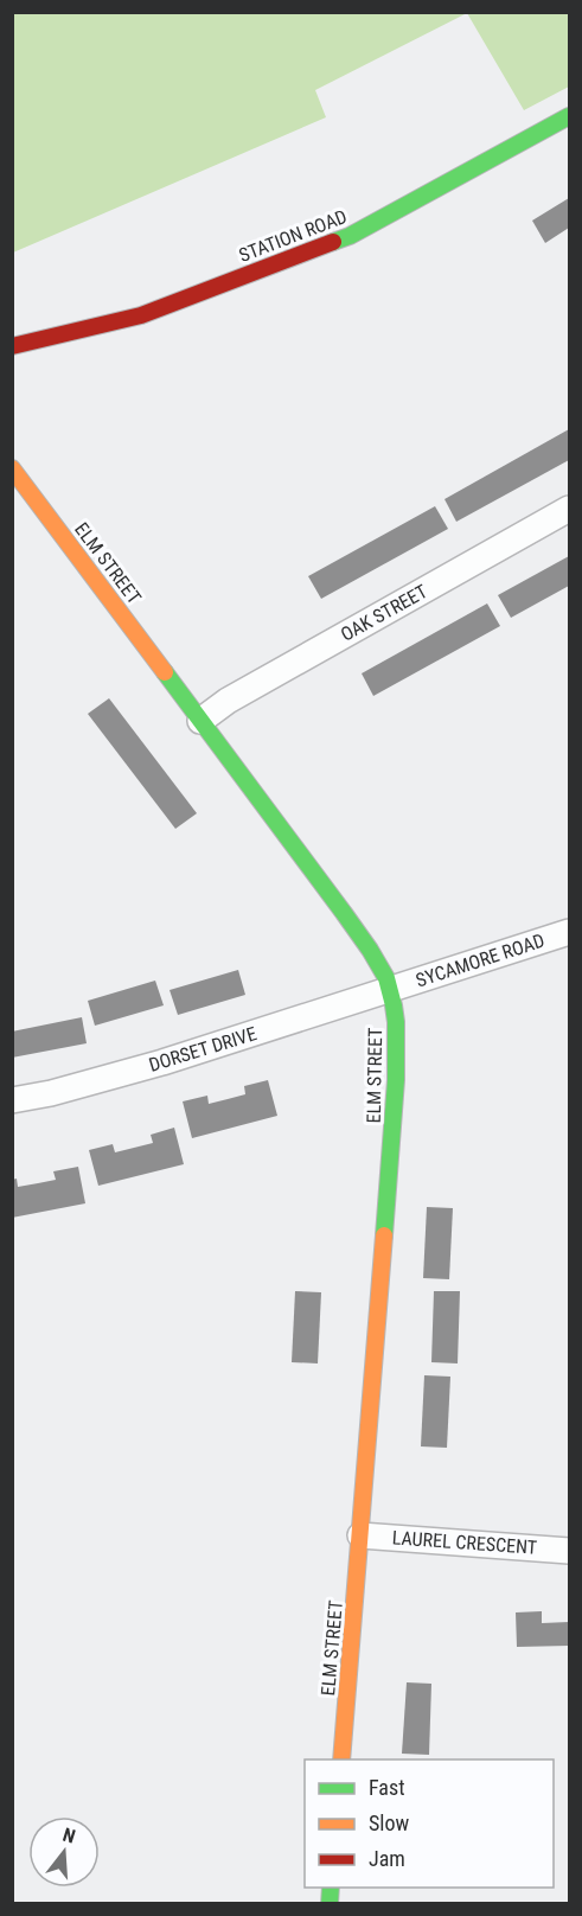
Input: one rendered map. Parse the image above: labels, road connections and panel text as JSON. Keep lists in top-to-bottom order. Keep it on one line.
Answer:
{"streets":{"street":["STATION ROAD","ELM STREET","OAK STREET","SYCAMORE ROAD","DORSET DRIVE","LAUREL CRESCENT"]},"crossings":[["ELM STREET","OAK STREET"],["ELM STREET","SYCAMORE ROAD"],["ELM STREET","DORSET DRIVE"],["ELM STREET","LAUREL CRESCENT"],["SYCAMORE ROAD","DORSET DRIVE"]],"legend":["Fast","Slow","Jam"],"north":"top"}
